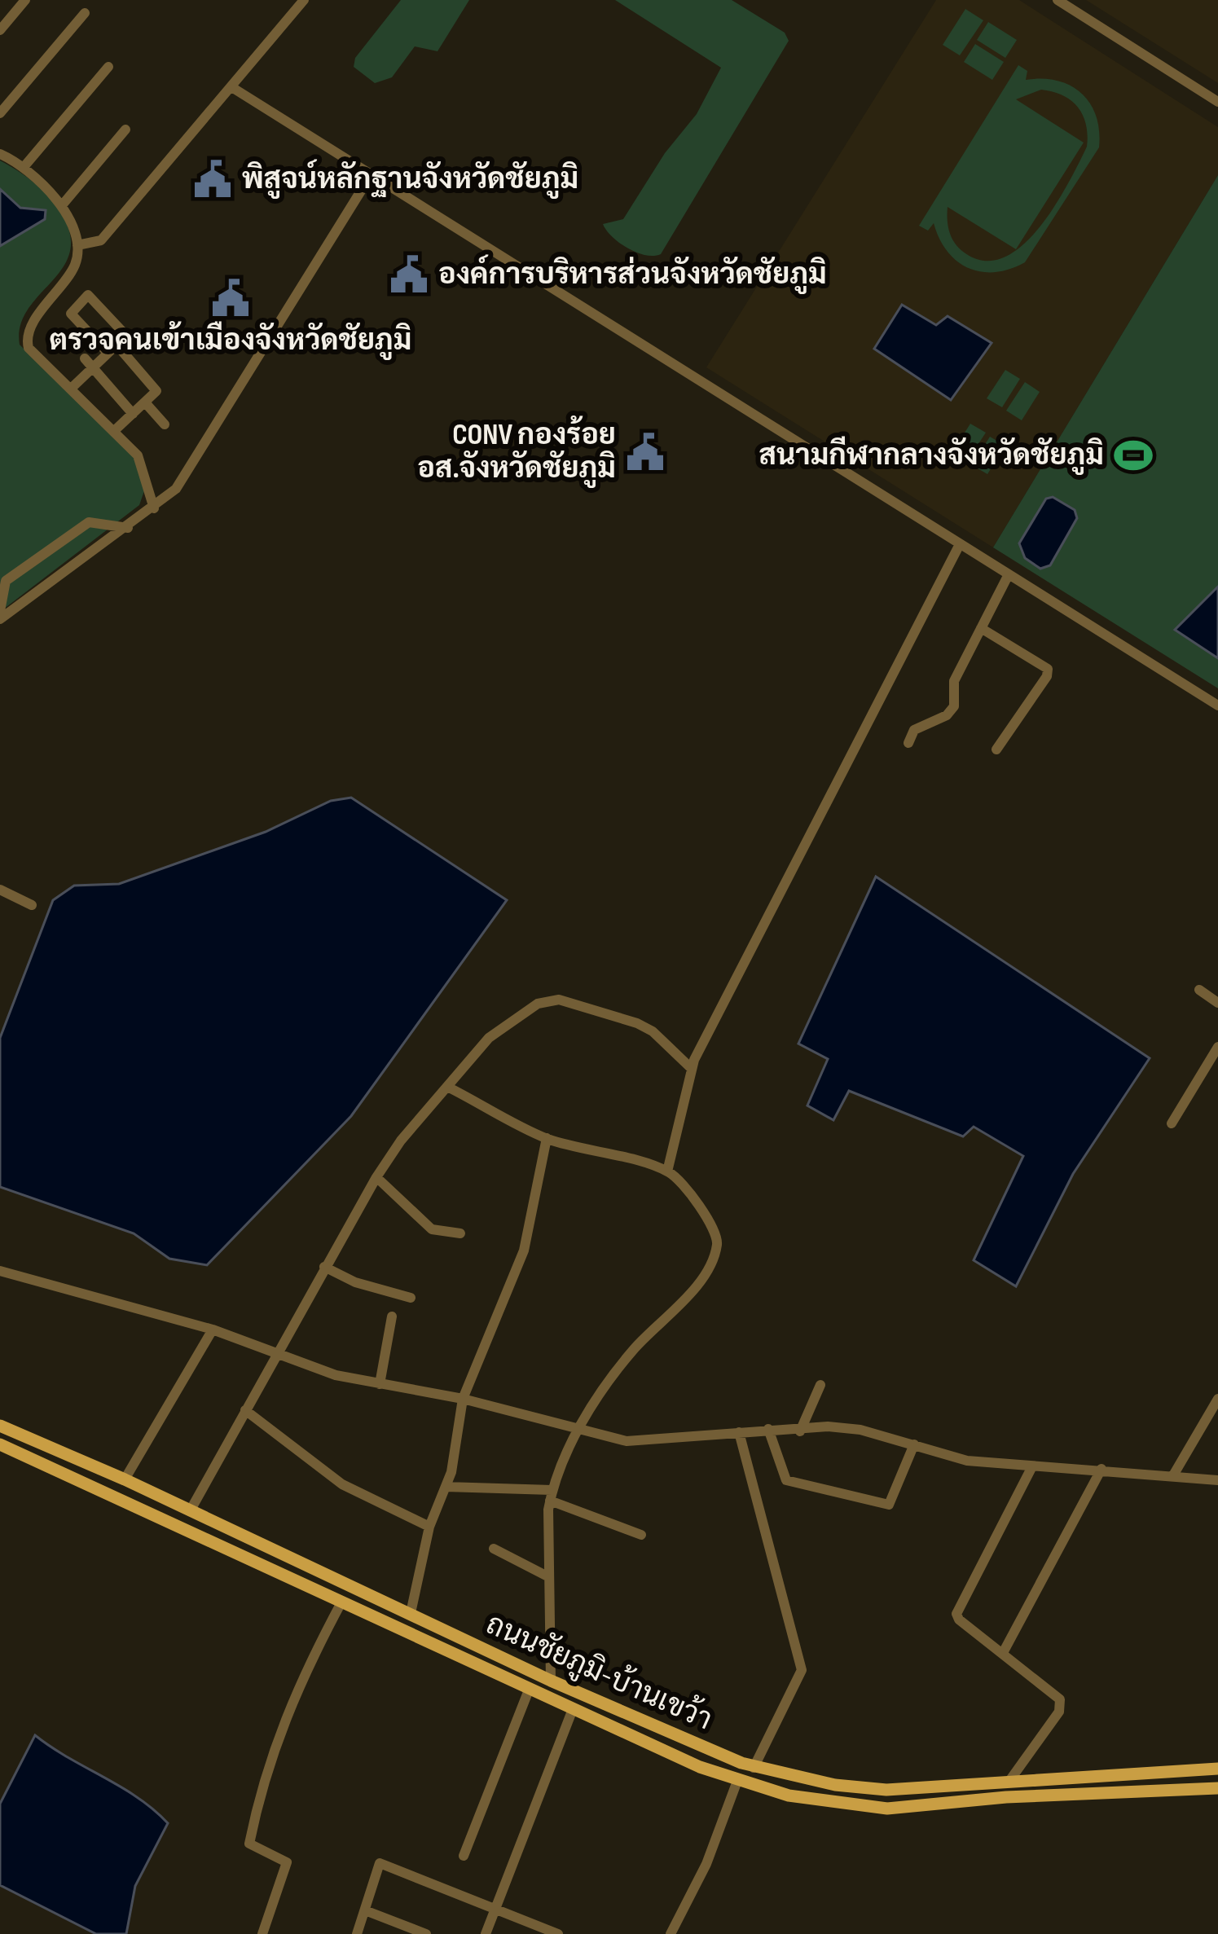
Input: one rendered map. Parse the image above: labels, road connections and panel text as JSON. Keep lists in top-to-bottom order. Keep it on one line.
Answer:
{"streets":{"main road":["ถนนชัยภูมิ-บ้านเขว้า"]},"places":{"public building":["พิสูจน์หลักฐานจังหวัดชัยภูมิ","องค์การบริหารส่วนจังหวัดชัยภูมิ","ตรวจคนเข้าเมืองจังหวัดชัยภูมิ","CONV กองร้อย อส.จังหวัดชัยภูมิ"],"sports":["สนามกีฬากลางจังหวัดชัยภูมิ"]}}
